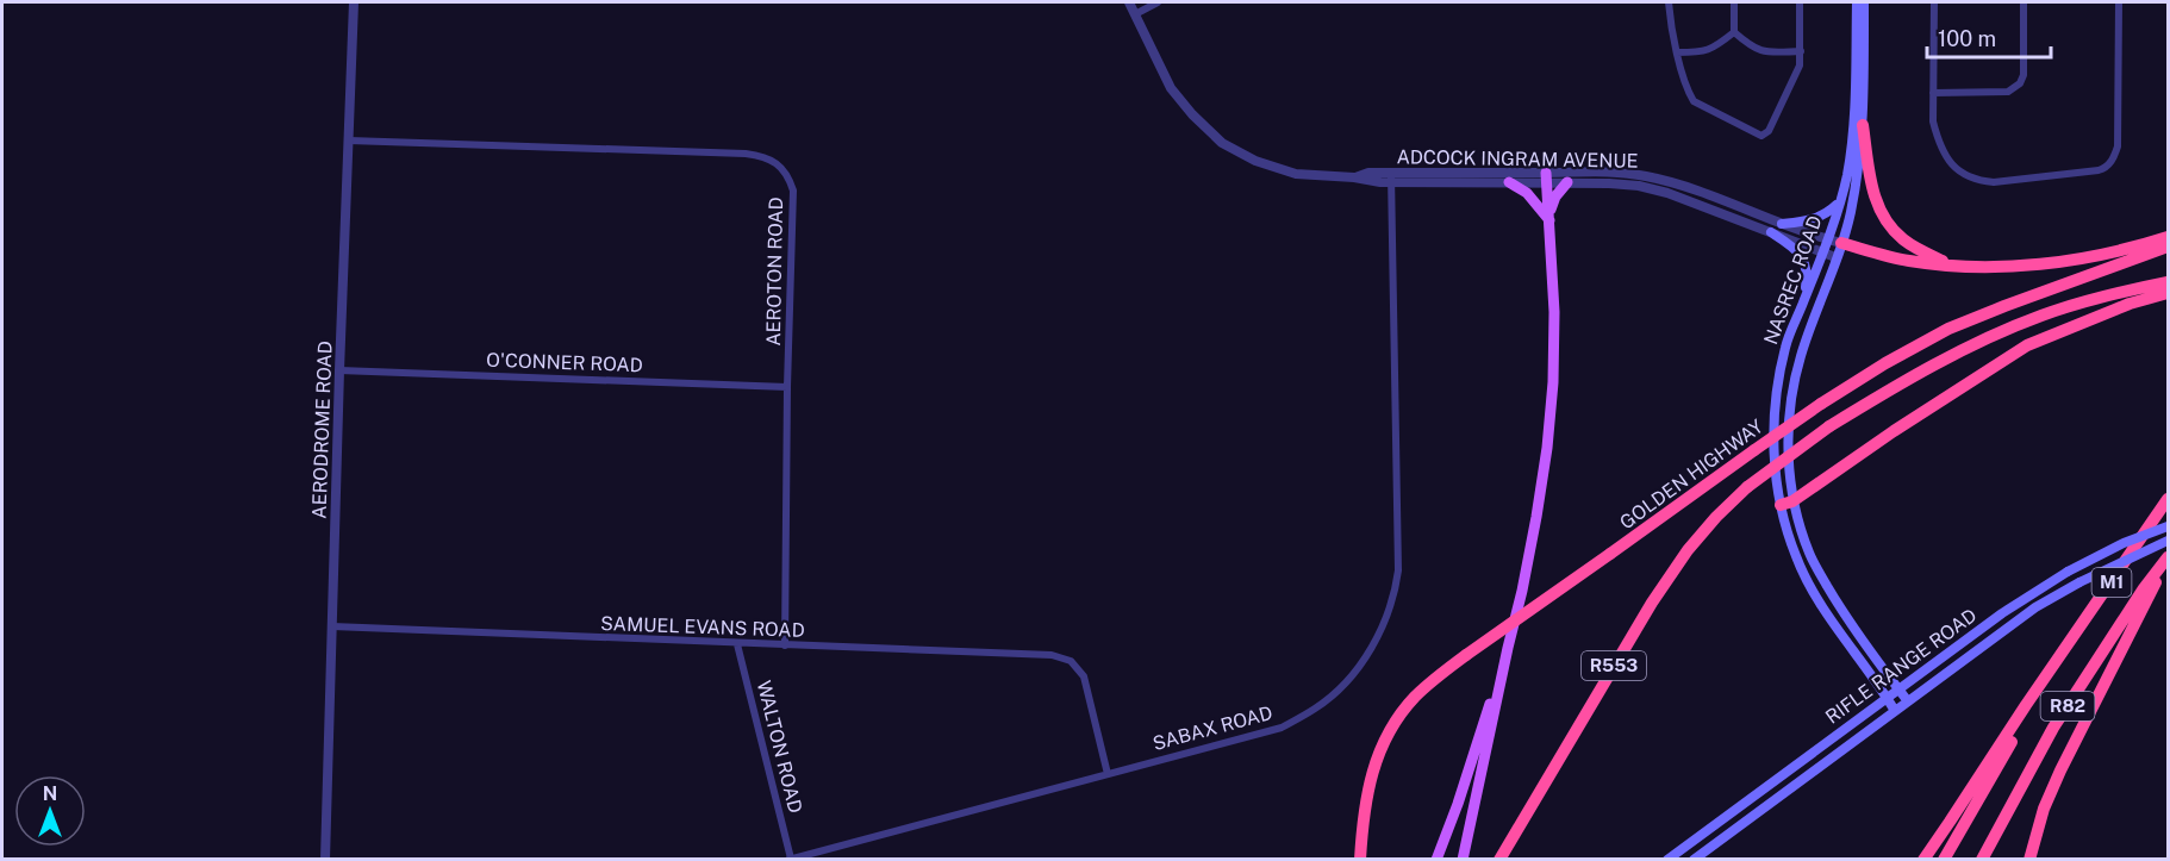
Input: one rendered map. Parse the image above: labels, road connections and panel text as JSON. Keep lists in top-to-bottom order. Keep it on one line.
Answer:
{"streets":{"highway":["GOLDEN HIGHWAY","M1","R553","R82"],"main road":["NASREC ROAD","RIFLE RANGE ROAD"],"street":["ADCOCK INGRAM AVENUE","AEROTON ROAD","O'CONNER ROAD","AERODROME ROAD","SAMUEL EVANS ROAD","SABAX ROAD","WALTON ROAD"]},"crossings":[["ADCOCK INGRAM AVENUE","NASREC ROAD"],["ADCOCK INGRAM AVENUE","SABAX ROAD"],["AEROTON ROAD","O'CONNER ROAD"],["AEROTON ROAD","AERODROME ROAD"],["AEROTON ROAD","SAMUEL EVANS ROAD"],["NASREC ROAD","RIFLE RANGE ROAD"],["O'CONNER ROAD","AERODROME ROAD"],["AERODROME ROAD","SAMUEL EVANS ROAD"],["M1","R82"],["SAMUEL EVANS ROAD","SABAX ROAD"],["SAMUEL EVANS ROAD","WALTON ROAD"],["SABAX ROAD","WALTON ROAD"]],"scale_bar":"100 m","north":"top"}
